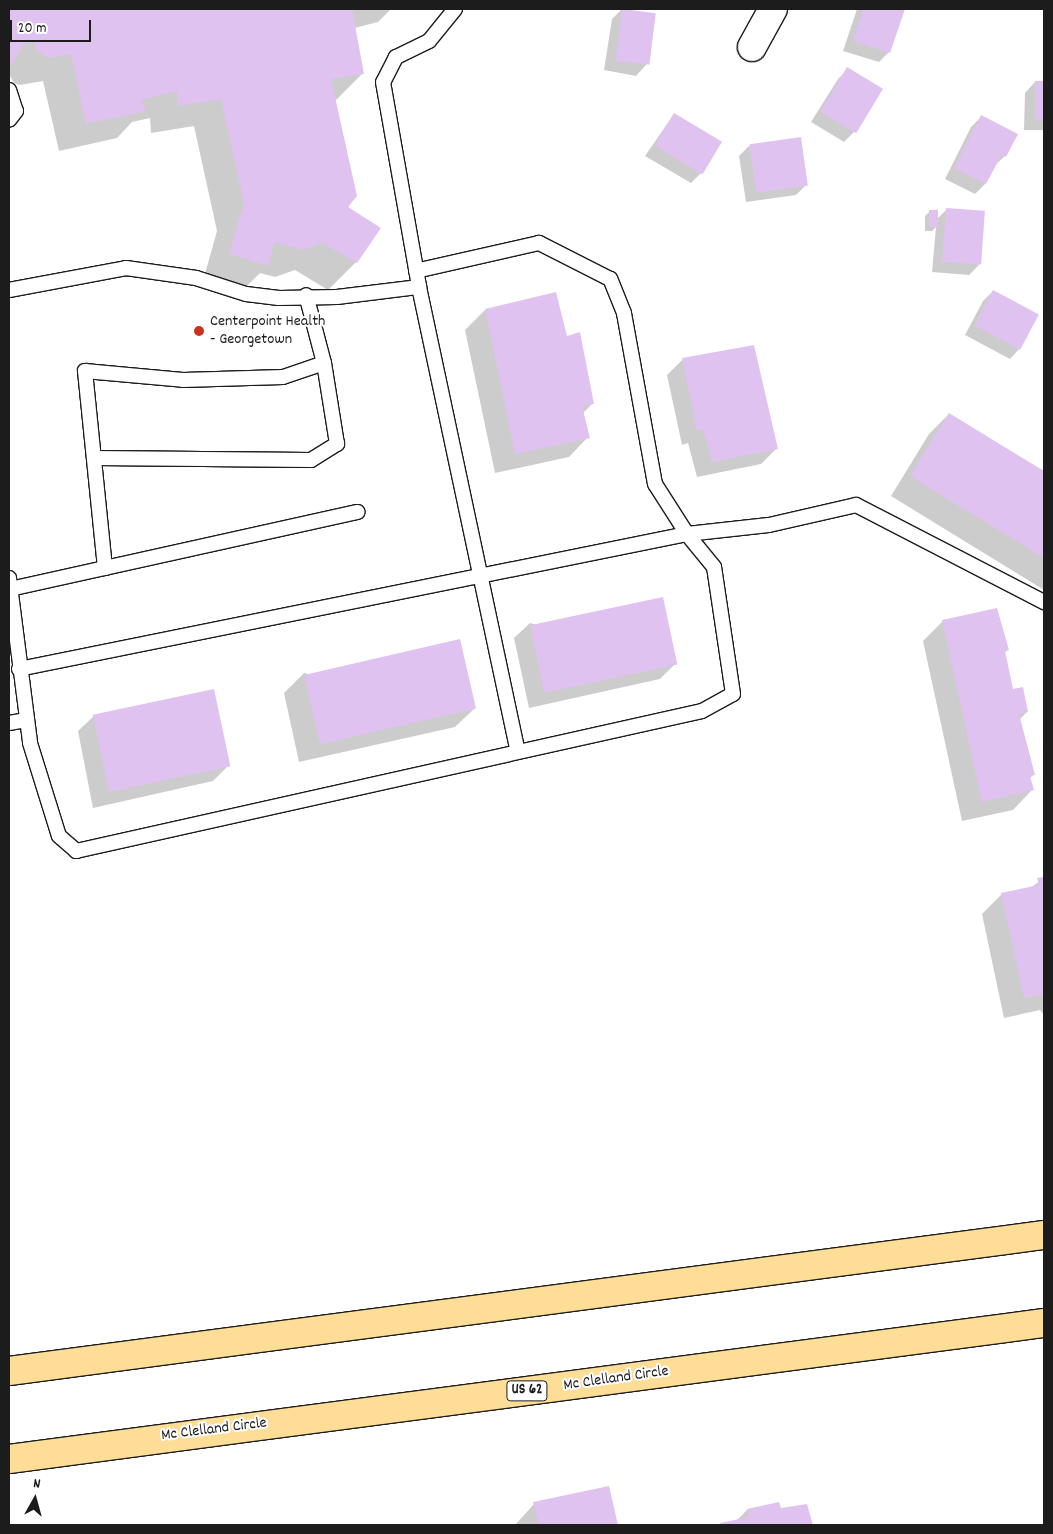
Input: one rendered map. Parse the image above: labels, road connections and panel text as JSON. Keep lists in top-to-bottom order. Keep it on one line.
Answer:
{"streets":{"highway":["Mc Clelland Circle","US 62"]},"places":["Centerpoint Health - Georgetown"],"scale_bar":"20 m","north":"top"}
